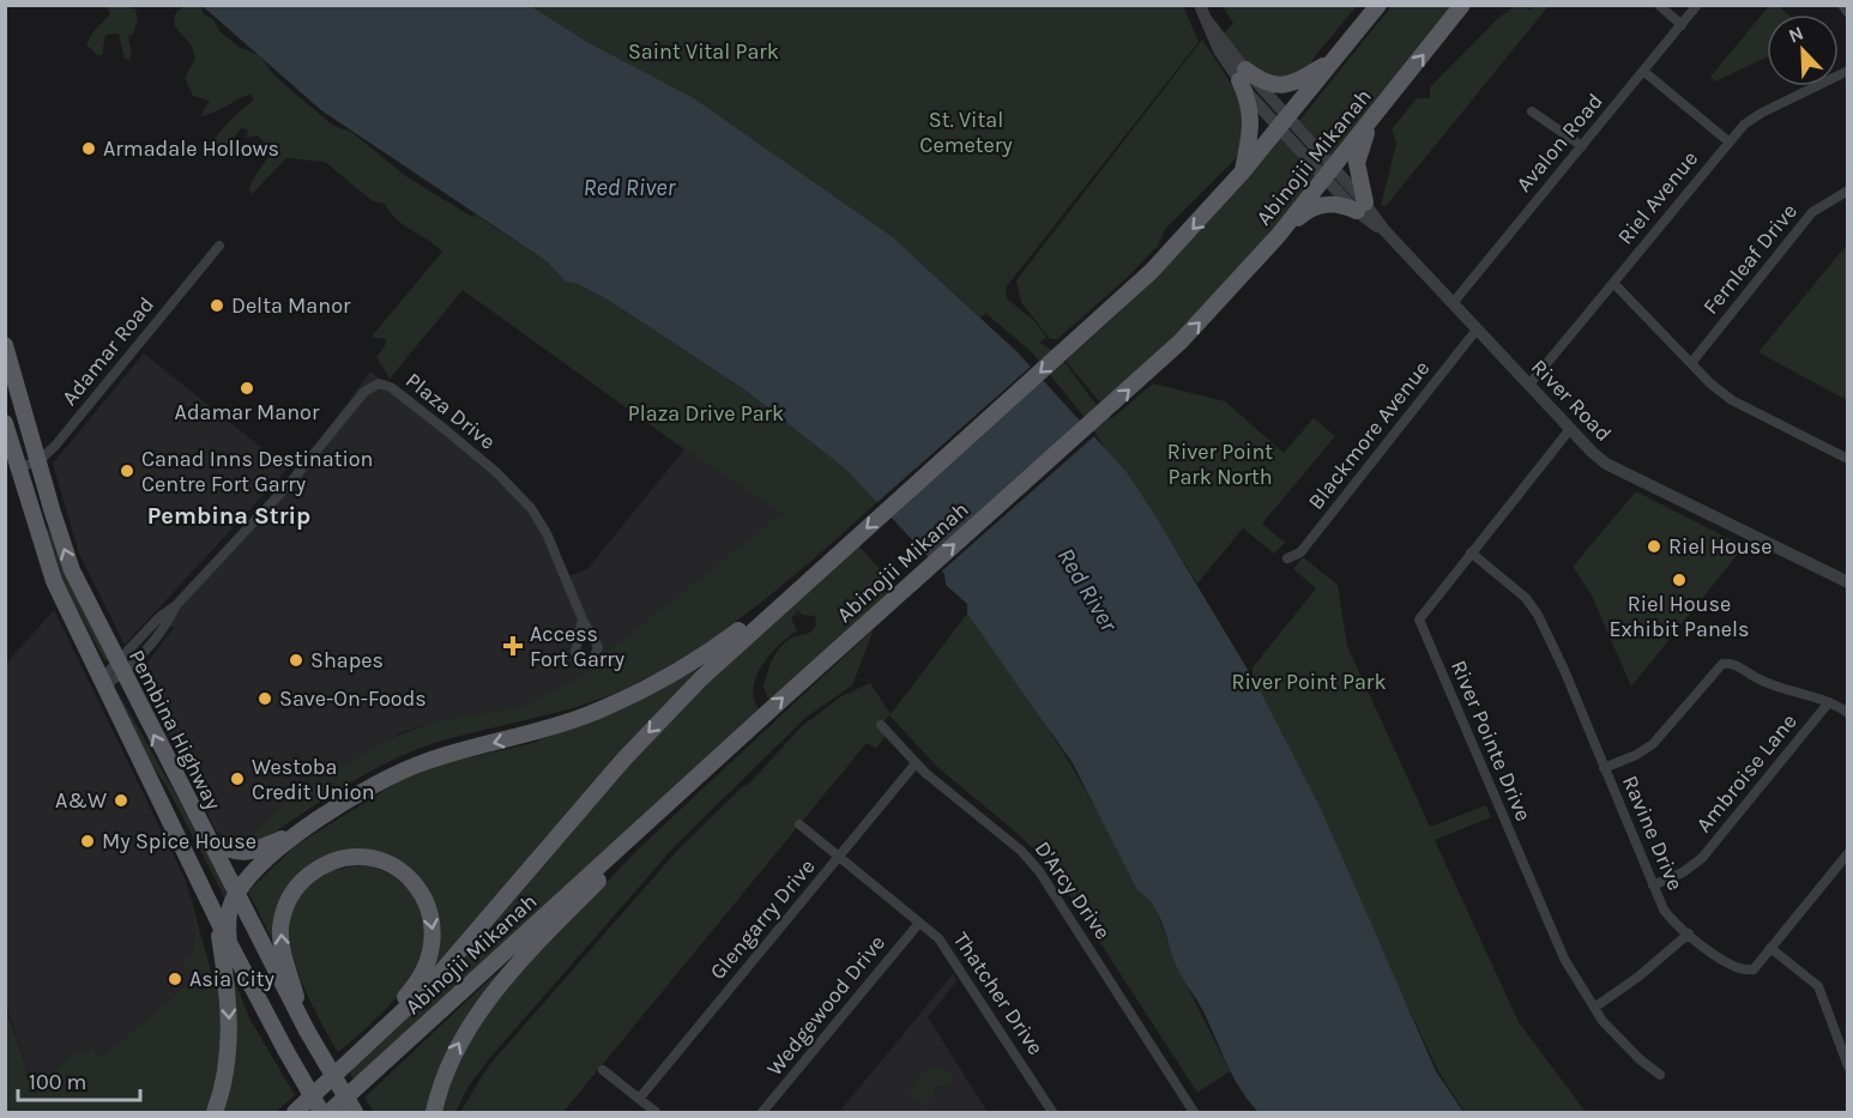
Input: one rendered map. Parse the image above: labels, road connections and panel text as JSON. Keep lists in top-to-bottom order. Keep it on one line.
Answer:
{"streets":{"main road":["Abinojii Mikanah","Pembina Highway"],"street":["Avalon Road","Riel Avenue","Fernleaf Drive","Adamar Road","River Road","Plaza Drive","Blackmore Avenue","River Pointe Drive","Ambroise Lane","Ravine Drive","D'Arcy Drive","Glengarry Drive","Thatcher Drive","Wedgewood Drive"]},"crossings":[["Avalon Road","River Road"],["Abinojii Mikanah","River Road"],["Riel Avenue","River Road"],["Adamar Road","Pembina Highway"],["River Road","Blackmore Avenue"],["River Road","River Pointe Drive"],["Plaza Drive","Pembina Highway"],["River Pointe Drive","Ravine Drive"],["Ambroise Lane","Ravine Drive"],["D'Arcy Drive","Glengarry Drive"],["Glengarry Drive","Thatcher Drive"],["Thatcher Drive","Wedgewood Drive"]],"districts":["Pembina Strip"],"water":["Red River"],"parks":["Saint Vital Park","St. Vital Cemetery","Plaza Drive Park","River Point Park North","River Point Park"],"places":{"other":["Armadale Hollows","Delta Manor","Adamar Manor","Canad Inns Destination Centre Fort Garry","Riel House","Riel House Exhibit Panels","Shapes","Save-On-Foods","Westoba Credit Union","A&W","My Spice House","Asia City"],"health":["Access Fort Garry"]},"scale_bar":"100 m","north":"top left"}
